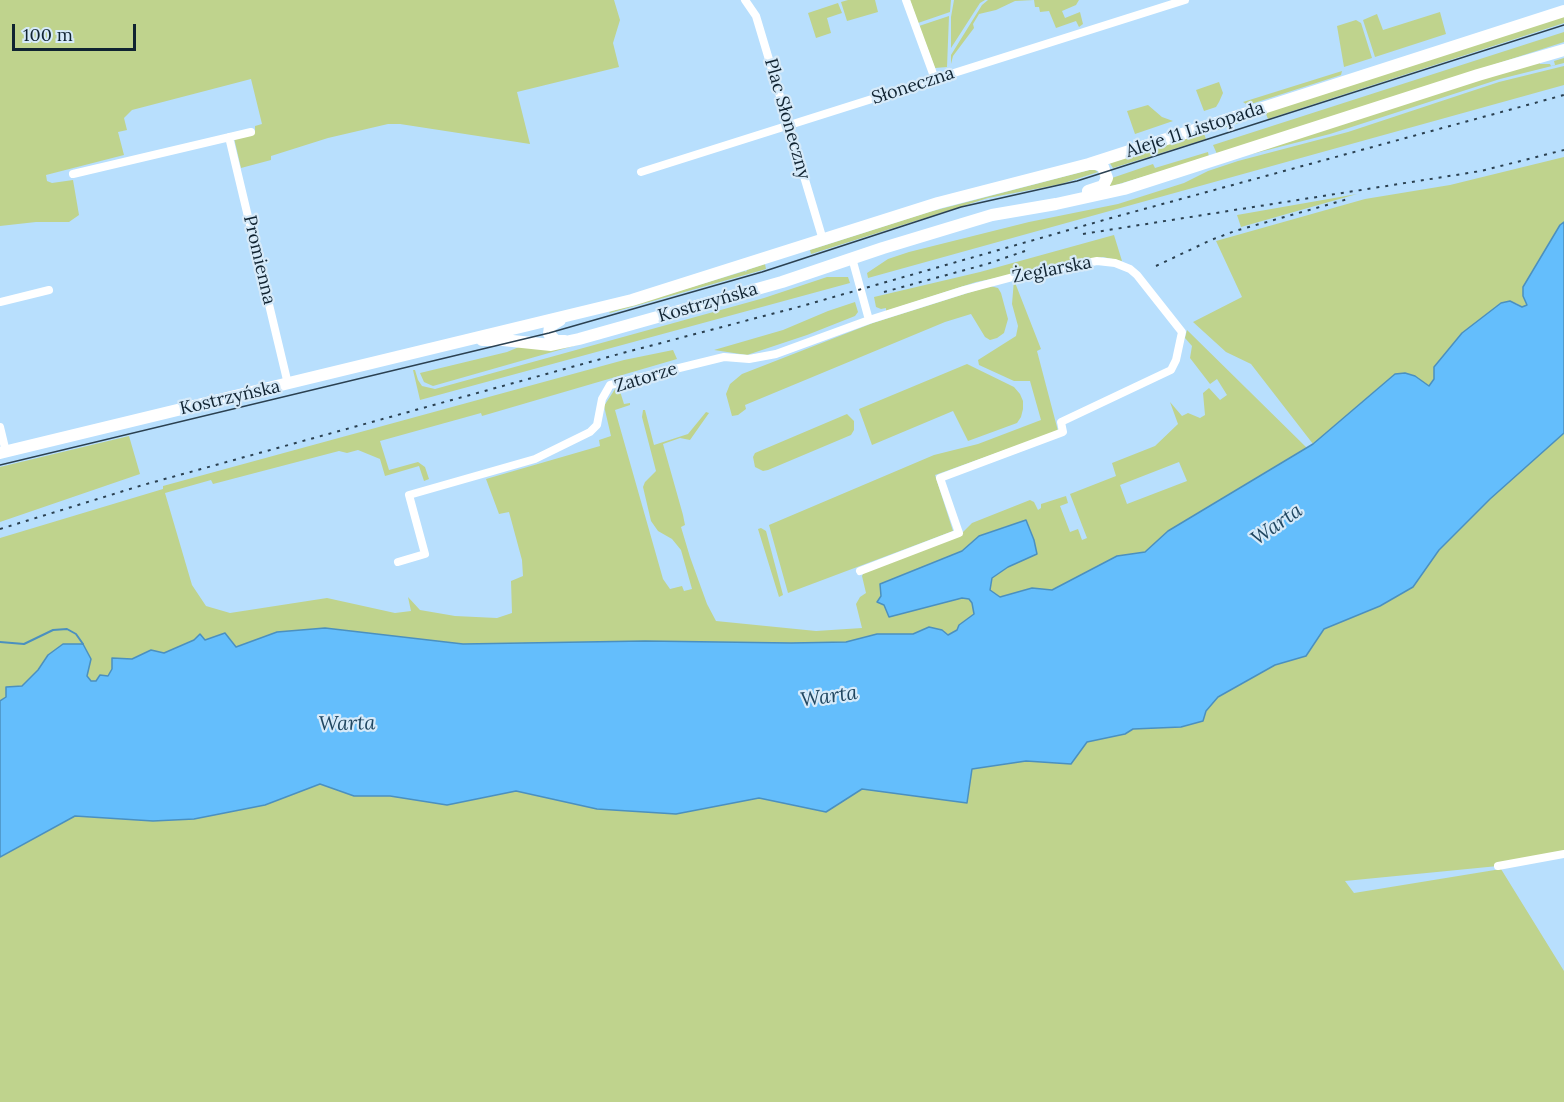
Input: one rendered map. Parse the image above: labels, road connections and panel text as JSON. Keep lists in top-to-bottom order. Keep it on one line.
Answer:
{"streets":{"main road":["Aleje 11 Listopada","Kostrzyńska"],"street":["Słoneczna","Plac Słoneczny","Promienna","Żeglarska","Zatorze"]},"crossings":[["Słoneczna","Plac Słoneczny"],["Plac Słoneczny","Aleje 11 Listopada"],["Plac Słoneczny","Kostrzyńska"],["Aleje 11 Listopada","Kostrzyńska"],["Promienna","Kostrzyńska"],["Żeglarska","Zatorze"]],"water":["Warta"],"scale_bar":"100 m"}
